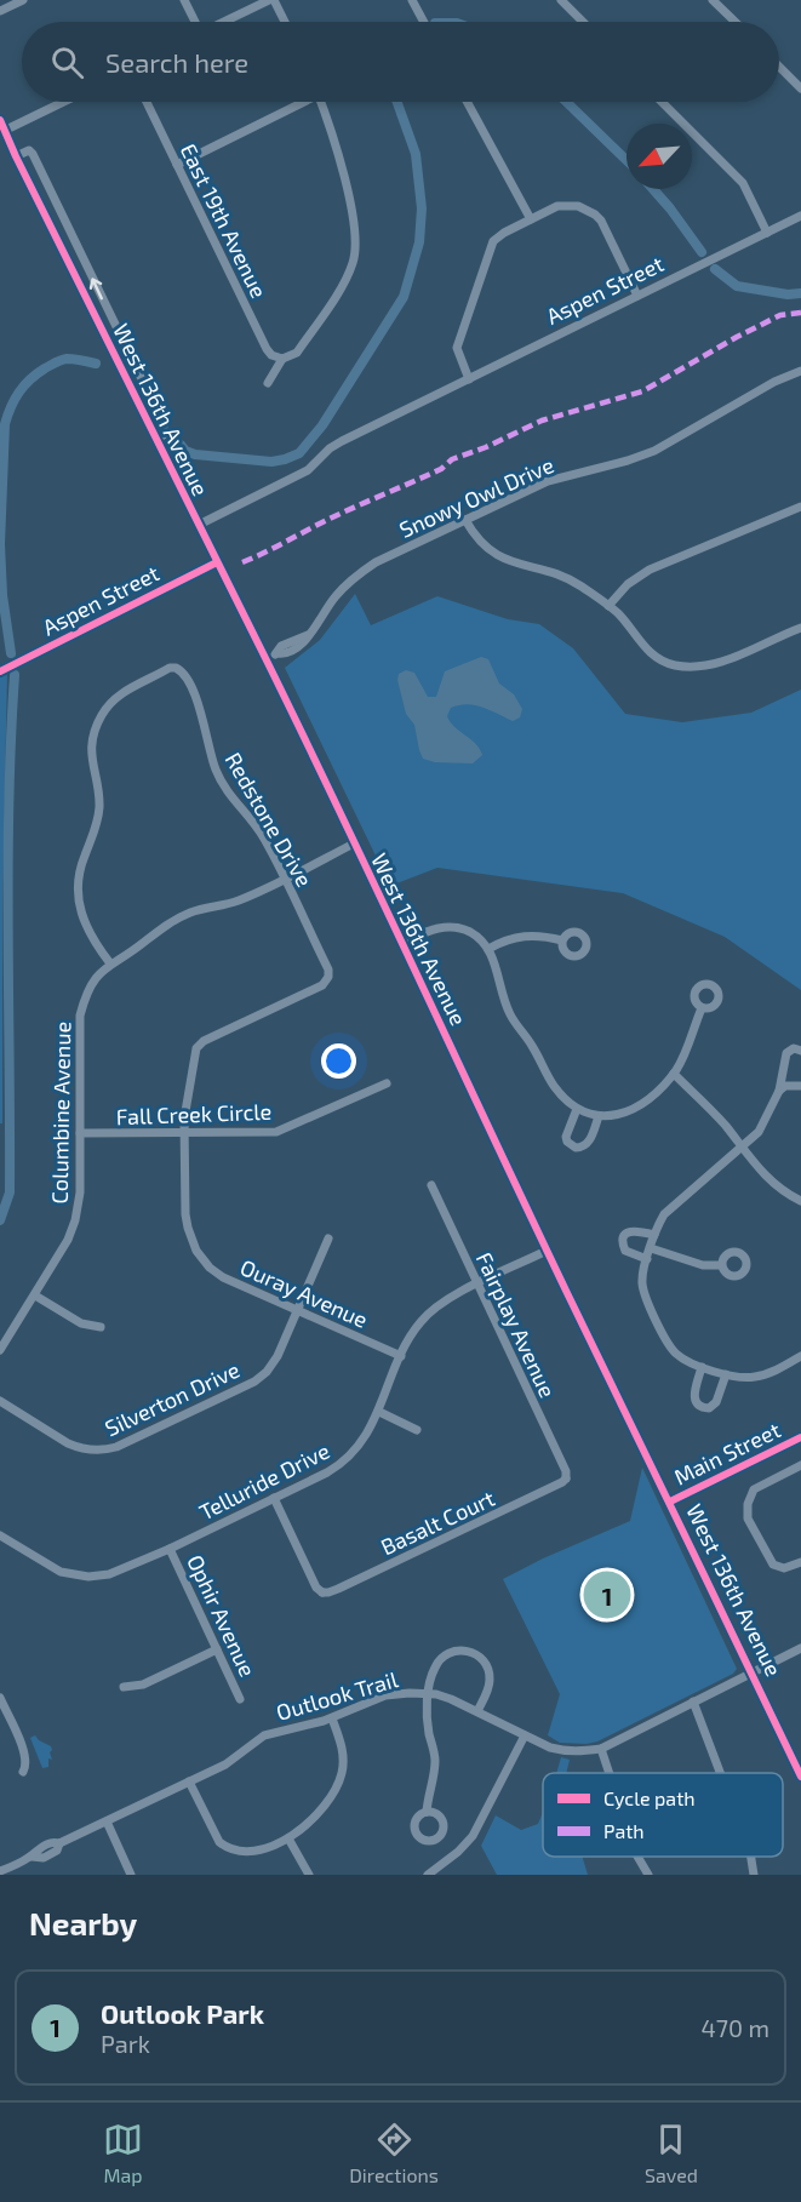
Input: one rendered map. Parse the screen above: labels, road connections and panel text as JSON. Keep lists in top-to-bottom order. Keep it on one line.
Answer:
{"streets":{"main road":["Aspen Street","West 136th Avenue","Main Street"],"street":["East 19th Avenue","Snowy Owl Drive","Redstone Drive","Columbine Avenue","Fall Creek Circle","Ouray Avenue","Fairplay Avenue","Silverton Drive","Telluride Drive","Basalt Court","Ophir Avenue","Outlook Trail"]},"crossings":[["Aspen Street","West 136th Avenue"],["West 136th Avenue","Snowy Owl Drive"],["West 136th Avenue","Columbine Avenue"],["West 136th Avenue","Main Street"],["West 136th Avenue","Telluride Drive"],["West 136th Avenue","Outlook Trail"],["Redstone Drive","Columbine Avenue"],["Redstone Drive","Ouray Avenue"],["Columbine Avenue","Fall Creek Circle"],["Fall Creek Circle","Ouray Avenue"],["Ouray Avenue","Silverton Drive"],["Ouray Avenue","Telluride Drive"],["Fairplay Avenue","Telluride Drive"],["Fairplay Avenue","Basalt Court"],["Telluride Drive","Ophir Avenue"]],"legend":["Cycle path","Path"],"north":"bottom left","page":{"search":"Search here","pins":"1","heading":"Nearby","list":[{"mark":"1","name":"Outlook Park","note":"Park","value":"470 m"}],"nav":["Map","Directions","Saved"]}}
